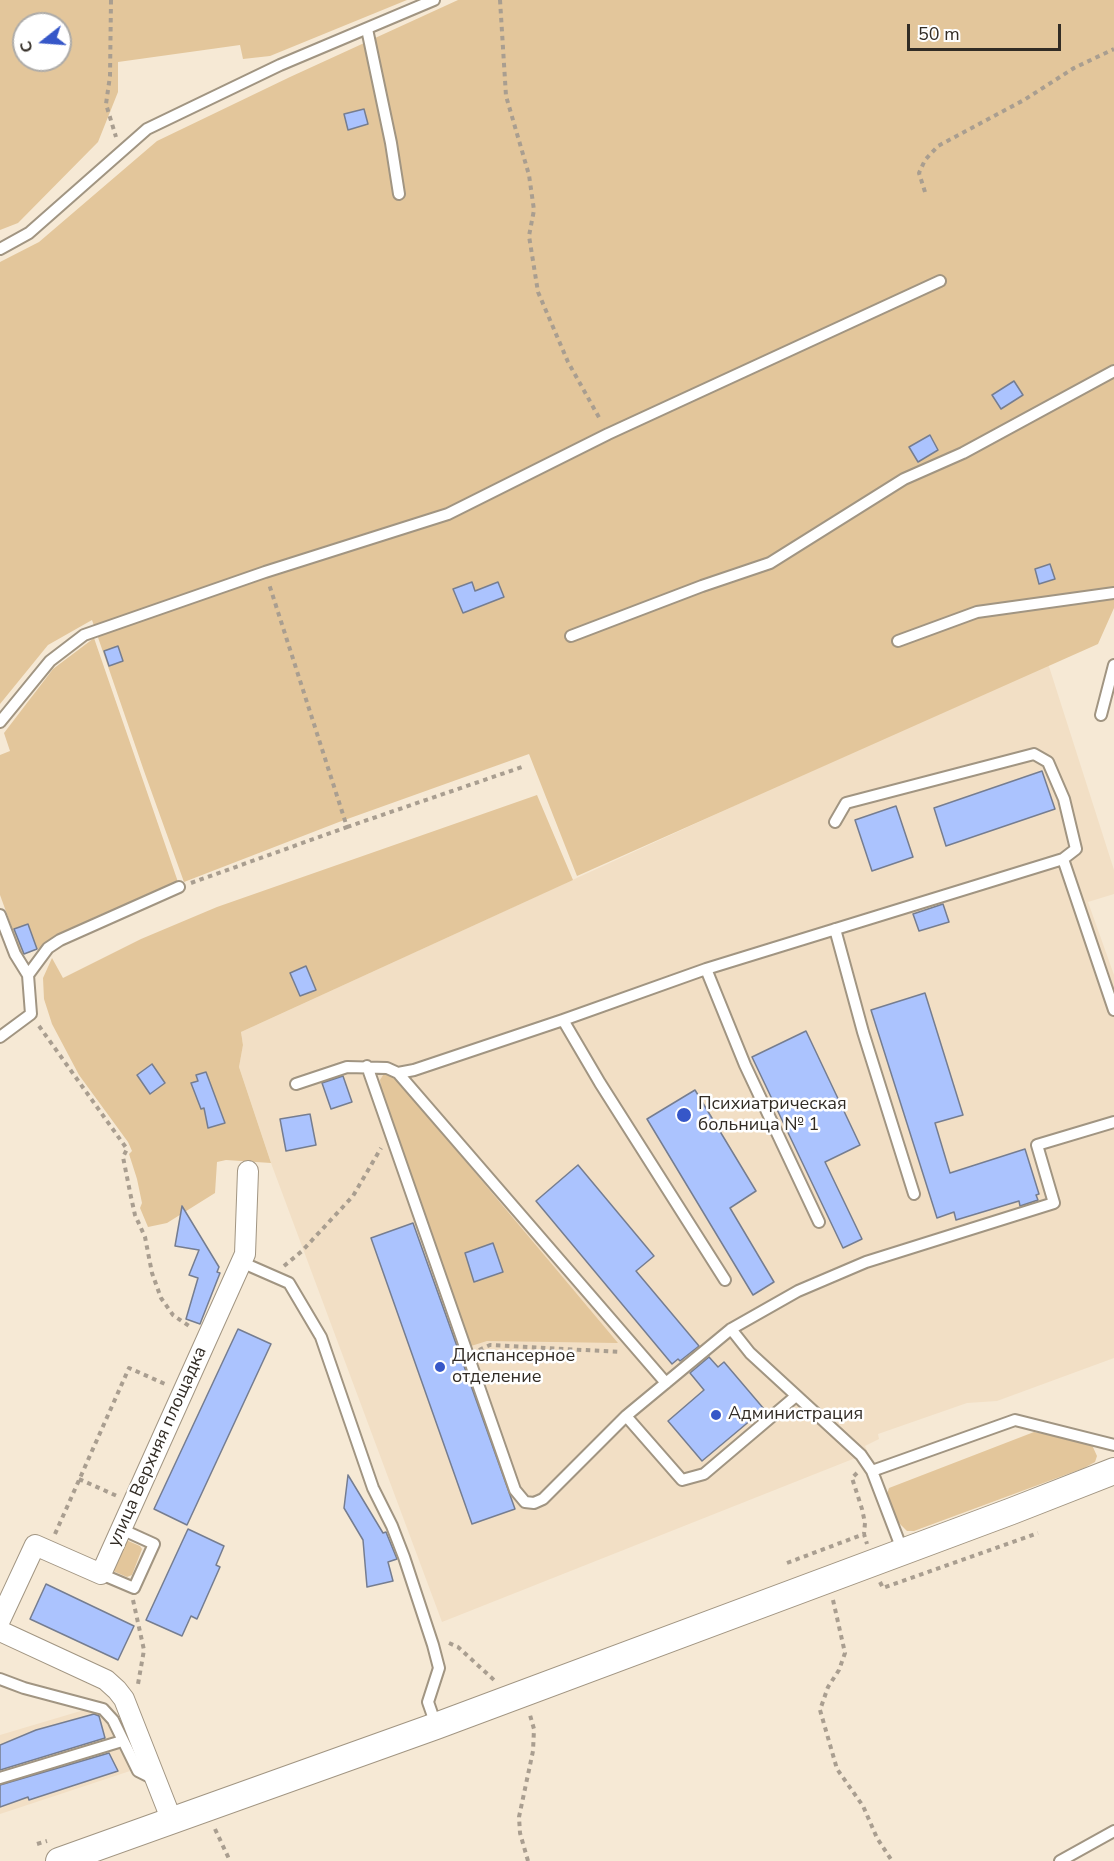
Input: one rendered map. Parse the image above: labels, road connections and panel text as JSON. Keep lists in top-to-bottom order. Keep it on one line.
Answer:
{"streets":{"street":["улица Верхняя площадка"]},"places":["Психиатрическая больница № 1","Диспансерное отделение","Администрация"],"scale_bar":"50 m","north":"left"}
